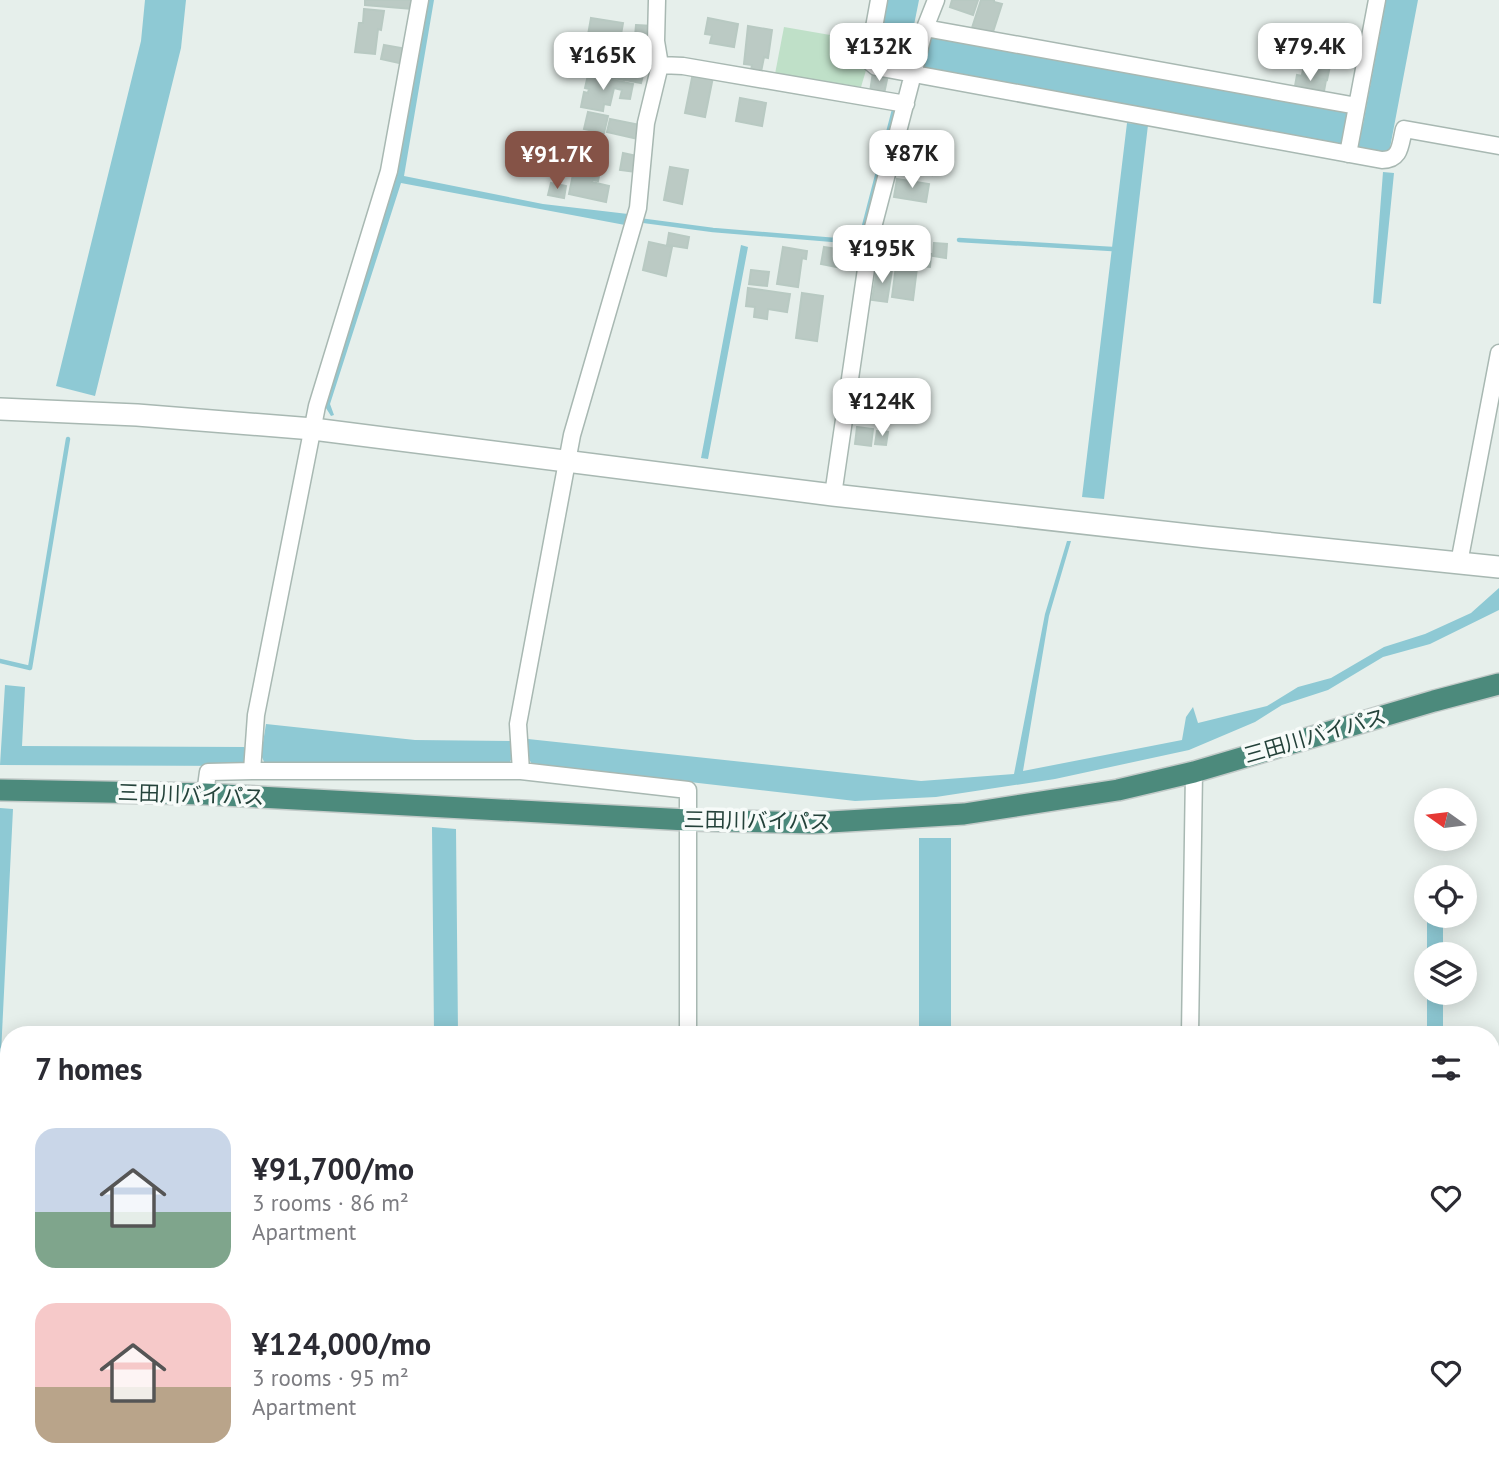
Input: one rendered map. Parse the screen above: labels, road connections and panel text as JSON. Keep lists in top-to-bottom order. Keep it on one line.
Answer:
{"streets":{"highway":["三田川バイパス"]},"north":"left","page":{"price":["¥132K","¥79.4K","¥165K","¥87K","¥91.7K","¥195K","¥124K"],"heading":"7 homes","list":[{"name":"¥91,700/mo","note":"3 rooms · 86 m² · Apartment"},{"name":"¥124,000/mo","note":"3 rooms · 95 m² · Apartment"}]}}
